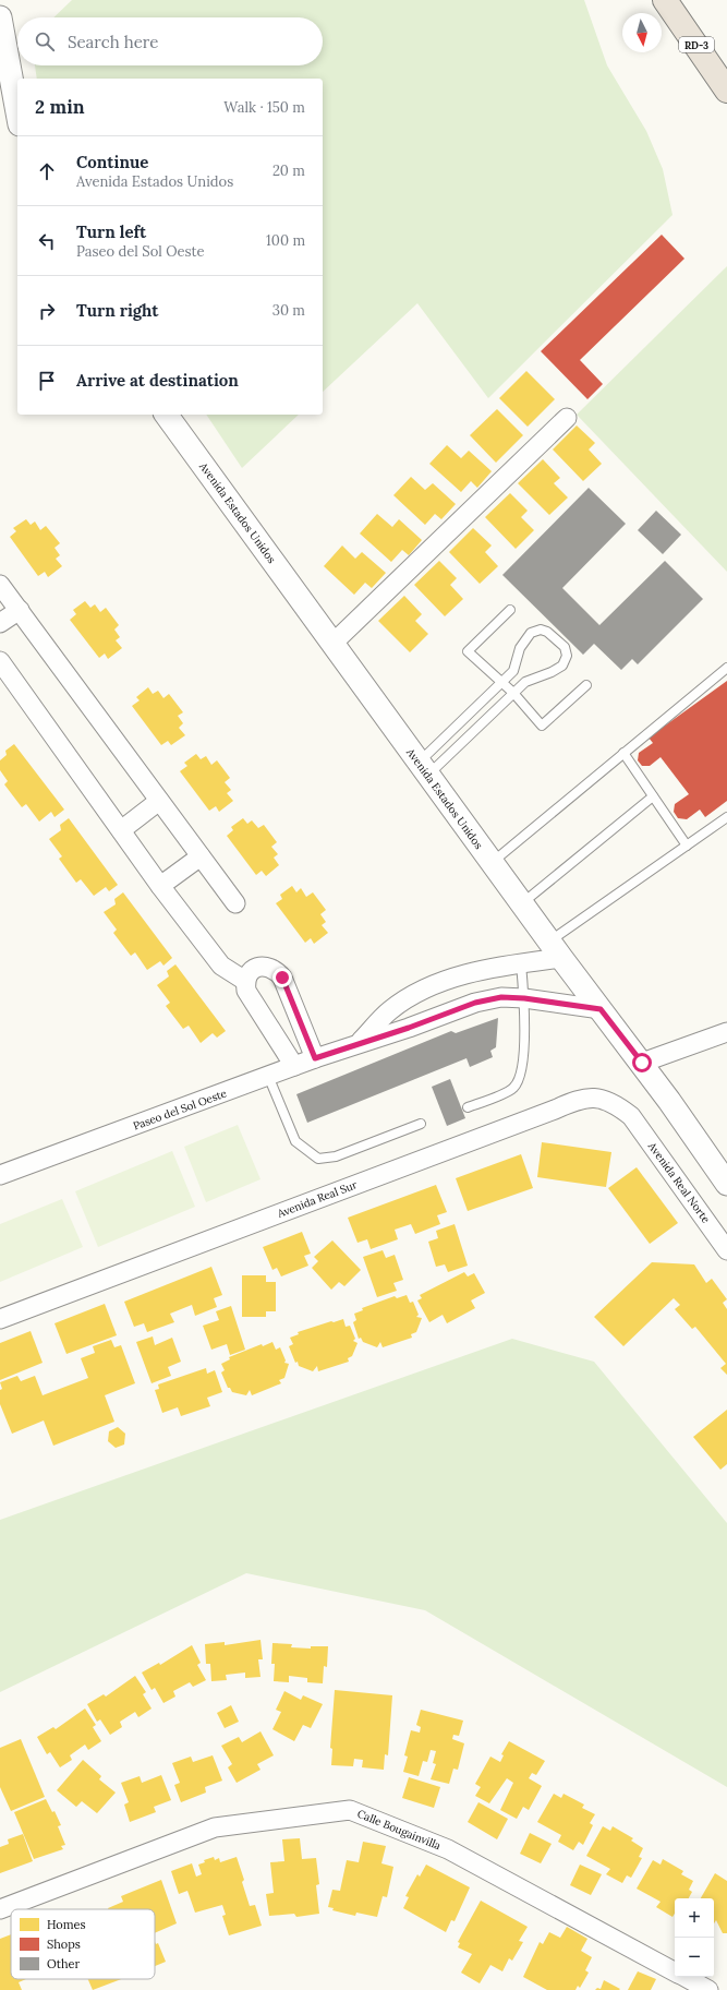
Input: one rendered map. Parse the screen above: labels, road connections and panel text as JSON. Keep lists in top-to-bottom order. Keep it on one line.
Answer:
{"streets":{"highway":["RD-3"],"street":["Avenida Estados Unidos","Paseo del Sol Oeste","Avenida Real Norte","Avenida Real Sur","Calle Bougainvilla"]},"crossings":[["Avenida Estados Unidos","Paseo del Sol Oeste"],["Avenida Real Norte","Avenida Real Sur"]],"legend":["Homes","Shops","Other"],"north":"bottom","page":{"search":"Search here","heading":["2 min","Walk · 150 m"],"list":[["Continue","Avenida Estados Unidos","20 m"],["Turn left","Paseo del Sol Oeste","100 m"],["Turn right","30 m"],"Arrive at destination"],"map_buttons":["+","−"]}}
